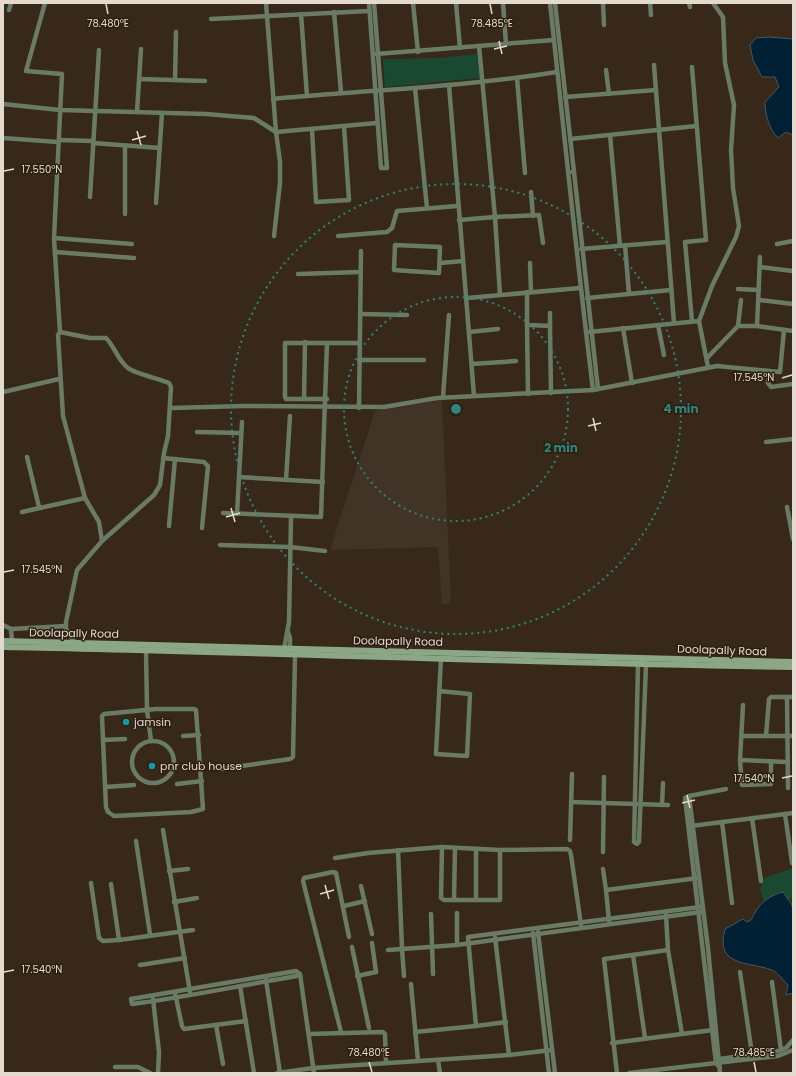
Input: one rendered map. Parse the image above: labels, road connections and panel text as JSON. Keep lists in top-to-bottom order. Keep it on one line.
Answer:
{"streets":{"main road":["Doolapally Road"]},"places":["jamsin","pnr club house"],"coordinates":["78.480°E","78.485°E","17.550°N","17.545°N","17.540°N"],"rings":["4 min","2 min"]}
